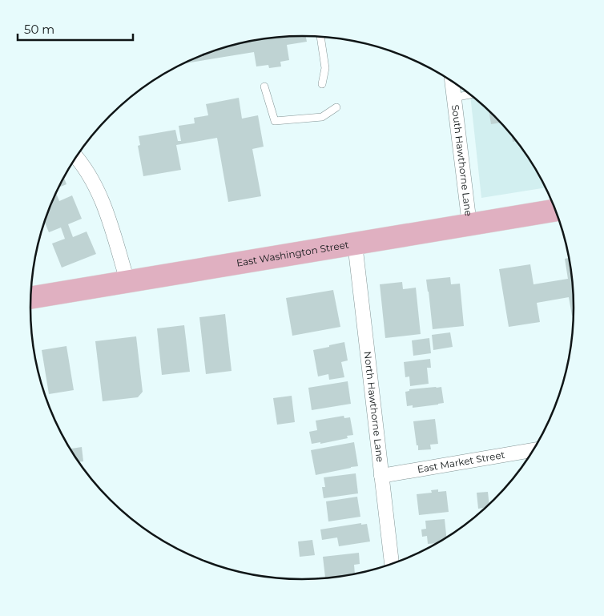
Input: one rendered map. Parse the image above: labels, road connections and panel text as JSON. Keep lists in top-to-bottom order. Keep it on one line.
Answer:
{"streets":{"main road":["East Washington Street"],"street":["South Hawthorne Lane","North Hawthorne Lane","East Market Street"]},"crossings":[["South Hawthorne Lane","East Washington Street"],["East Washington Street","North Hawthorne Lane"],["North Hawthorne Lane","East Market Street"]],"scale_bar":"50 m"}
